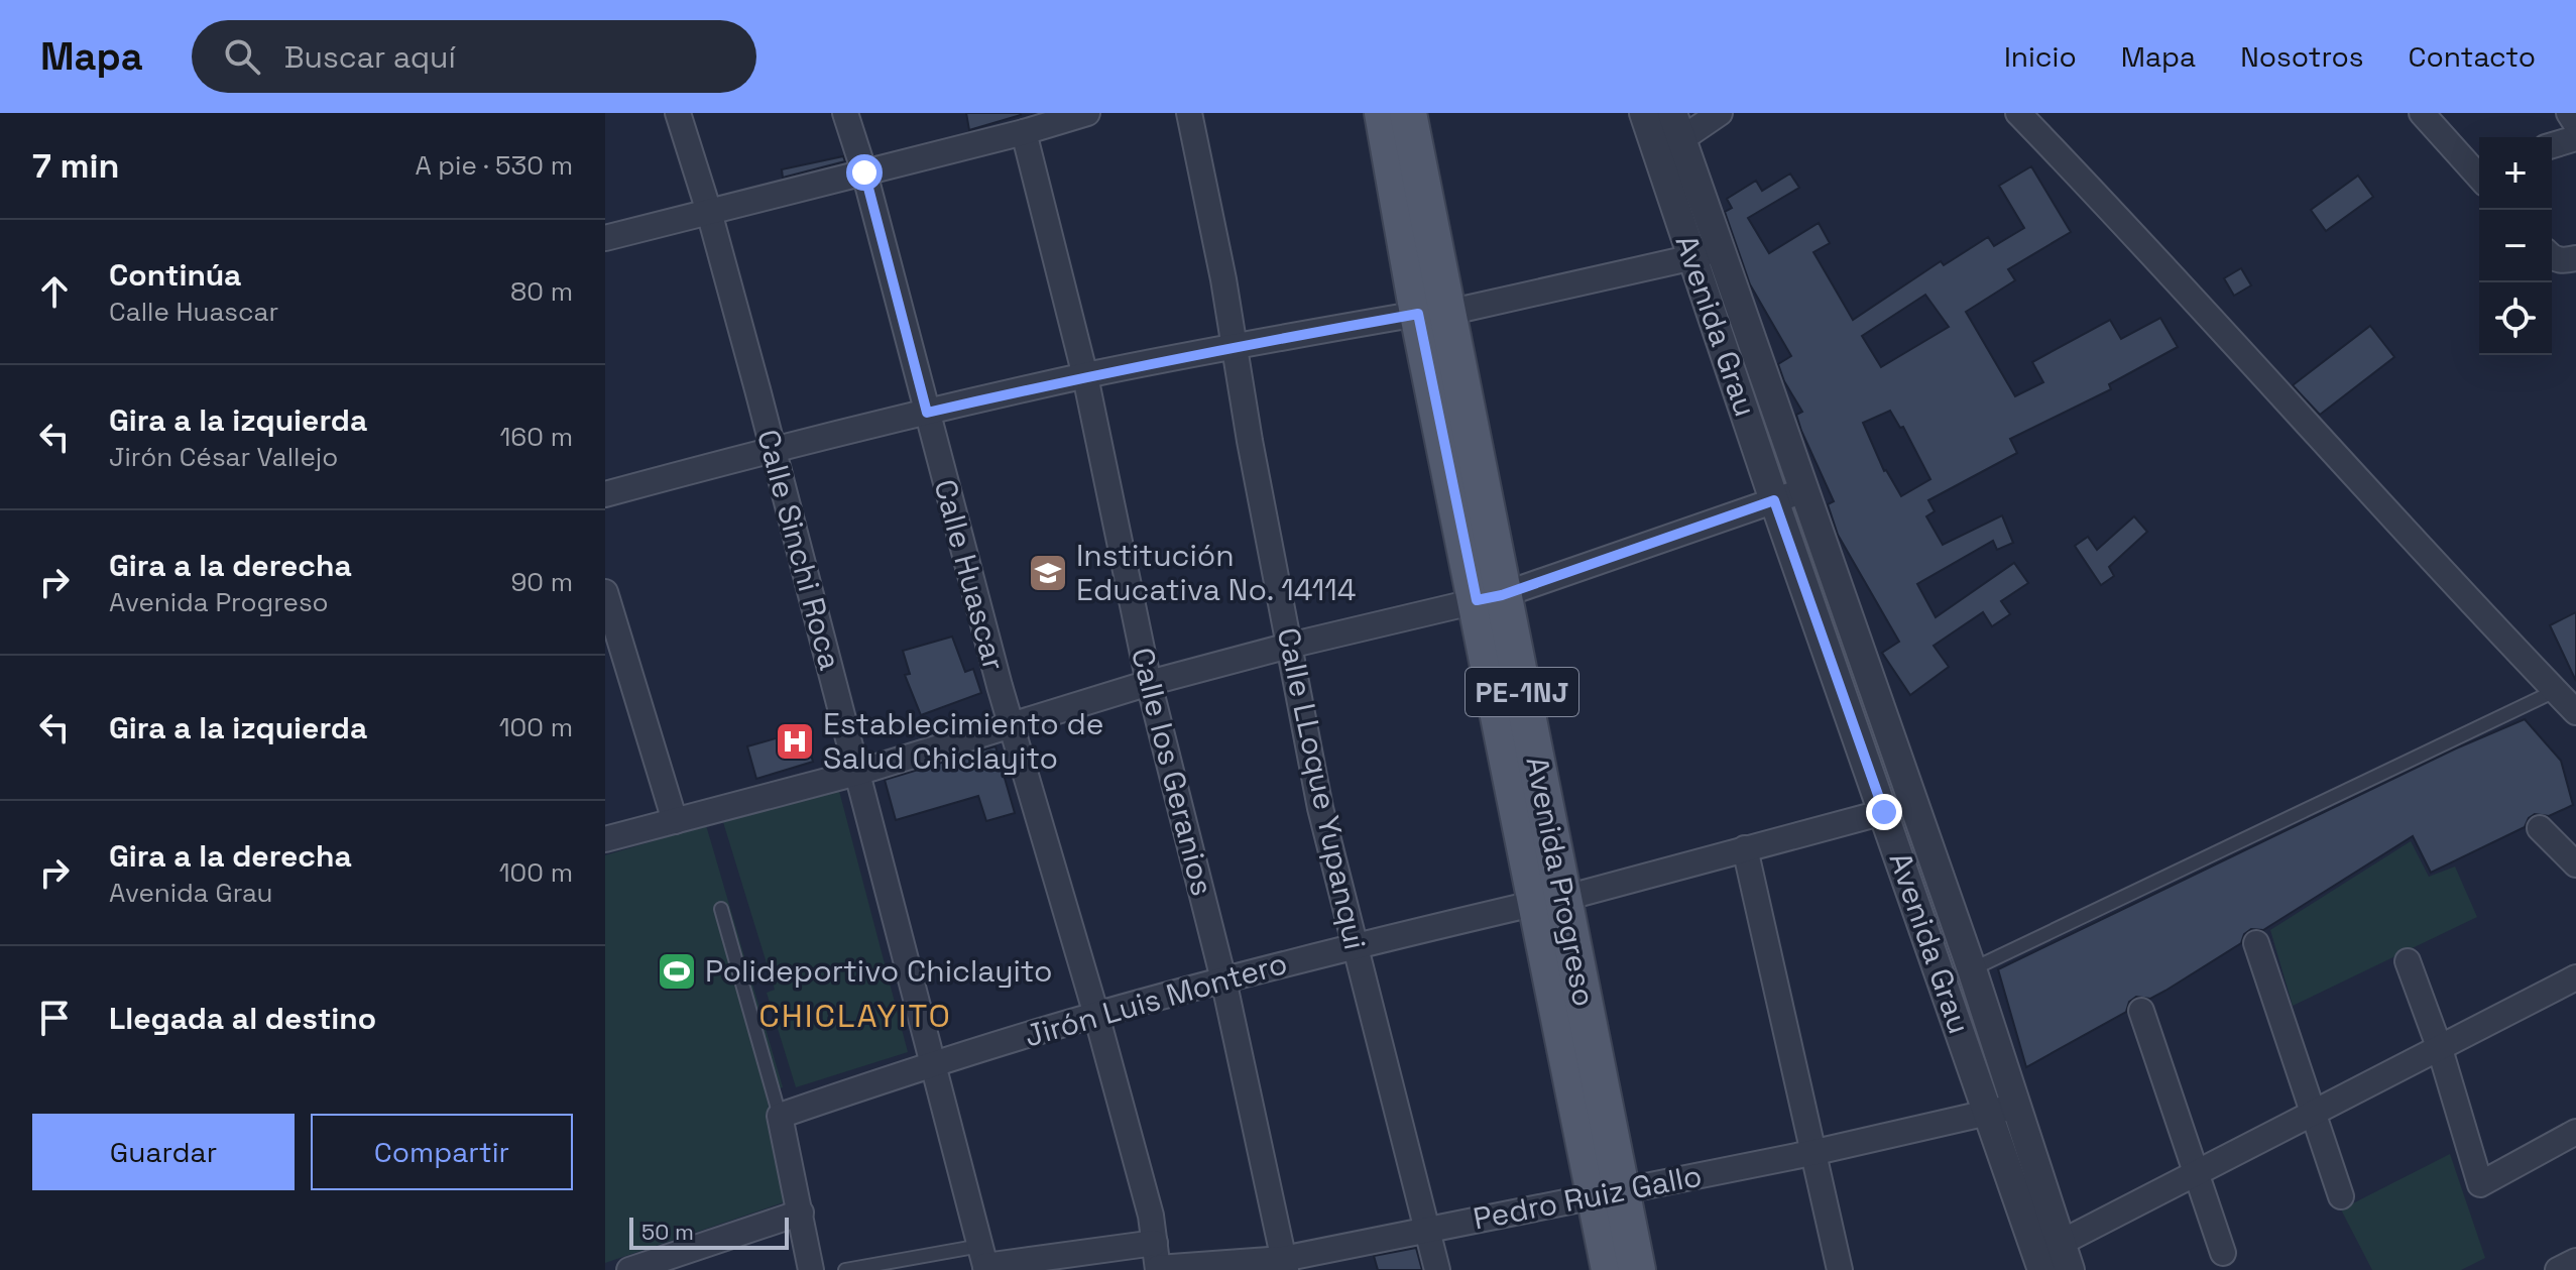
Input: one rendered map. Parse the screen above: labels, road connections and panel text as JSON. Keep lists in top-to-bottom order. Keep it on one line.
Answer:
{"streets":{"main road":["PE-1NJ","Avenida Progreso"],"street":["Avenida Grau","Calle Sinchi Roca","Calle Huascar","Calle los Geranios","Calle LLoque Yupanqui","Jirón Luis Montero","Pedro Ruiz Gallo"]},"crossings":[["Avenida Grau","Jirón Luis Montero"],["Avenida Grau","Pedro Ruiz Gallo"],["Calle Sinchi Roca","Jirón Luis Montero"],["Calle Huascar","Jirón Luis Montero"],["Calle Huascar","Pedro Ruiz Gallo"],["Calle los Geranios","Jirón Luis Montero"],["Calle los Geranios","Pedro Ruiz Gallo"],["Calle LLoque Yupanqui","Jirón Luis Montero"],["Calle LLoque Yupanqui","Pedro Ruiz Gallo"],["Avenida Progreso","Jirón Luis Montero"],["Avenida Progreso","Pedro Ruiz Gallo"]],"districts":["CHICLAYITO"],"places":{"school or university":["Institución Educativa No. 14114"],"hospital":["Establecimiento de Salud Chiclayito"],"sports":["Polideportivo Chiclayito"]},"scale_bar":"50 m","page":{"header":"Mapa","search":"Buscar aquí","nav":["Inicio","Mapa","Nosotros","Contacto"],"heading":["7 min","A pie · 530 m"],"map_buttons":["+","−"],"list":[["Continúa","Calle Huascar","80 m"],["Gira a la izquierda","Jirón César Vallejo","160 m"],["Gira a la derecha","Avenida Progreso","90 m"],["Gira a la izquierda","100 m"],["Gira a la derecha","Avenida Grau","100 m"],"Llegada al destino"],"buttons":["Guardar","Compartir"],"scale":"50 m"}}
